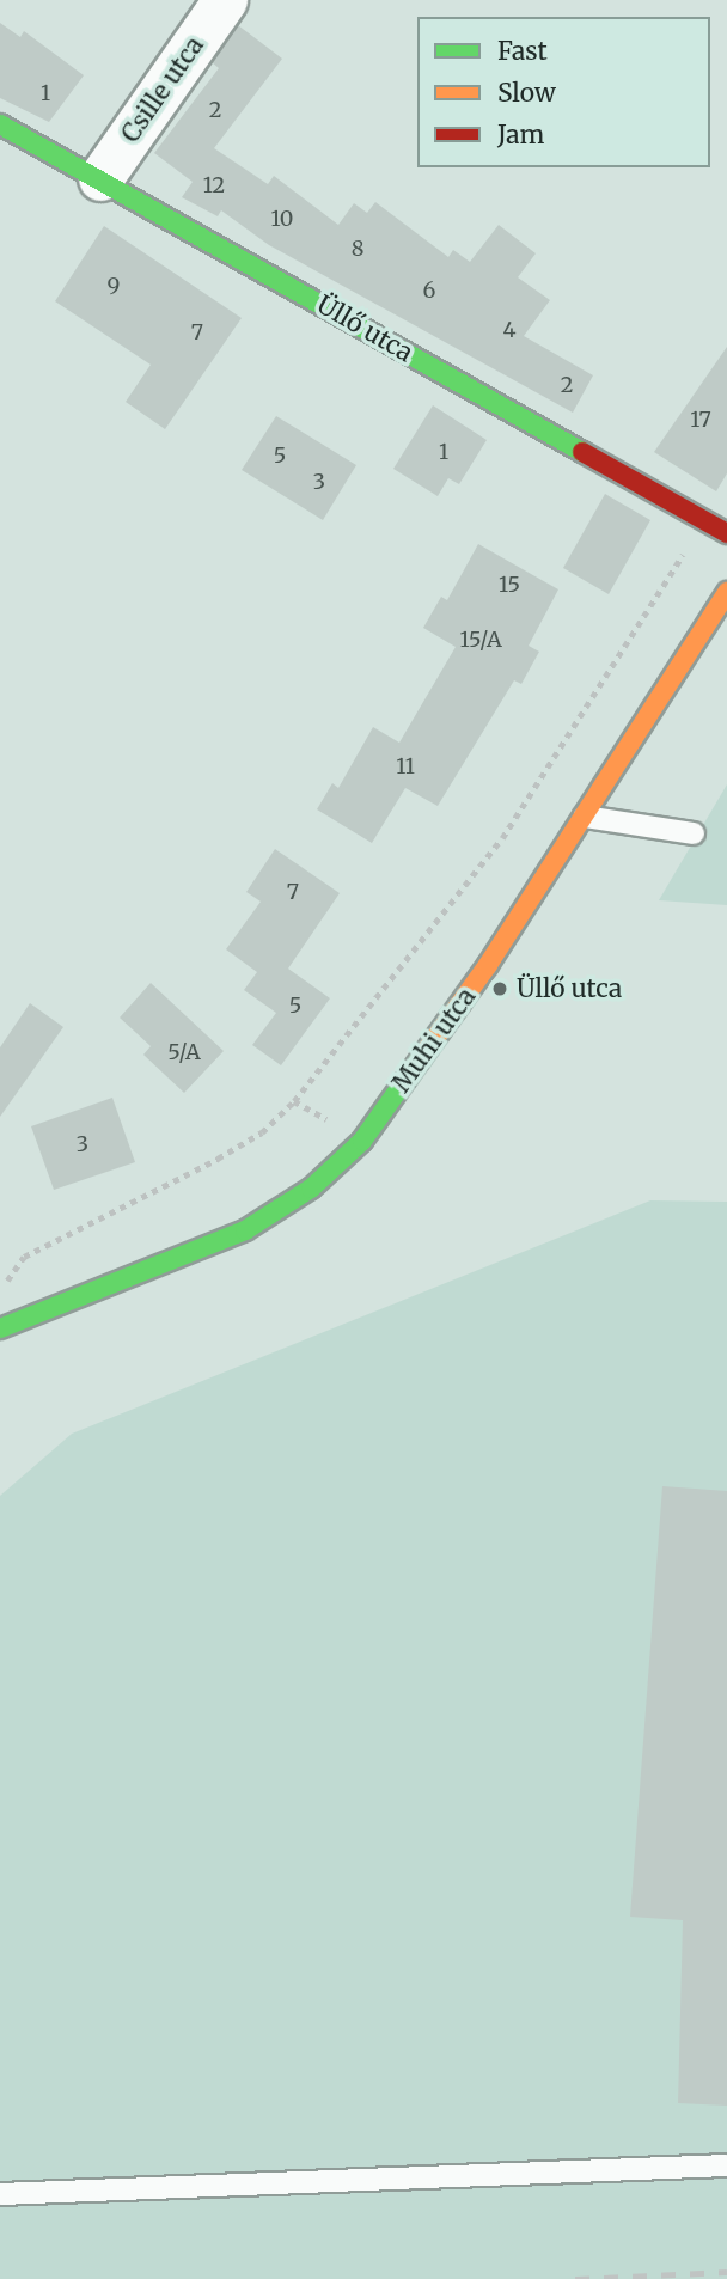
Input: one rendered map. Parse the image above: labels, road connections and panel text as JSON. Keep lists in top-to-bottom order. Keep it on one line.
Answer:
{"streets":{"main road":["Üllő utca","Muhi utca"],"street":["Csille utca"]},"crossings":[["Csille utca","Üllő utca"]],"places":["Üllő utca"],"house_numbers":["1","2","12","10","8","9","6","4","7","2","17","1","5","3","15","15/A","11","7","5","5/A","3"],"legend":["Fast","Slow","Jam"]}
